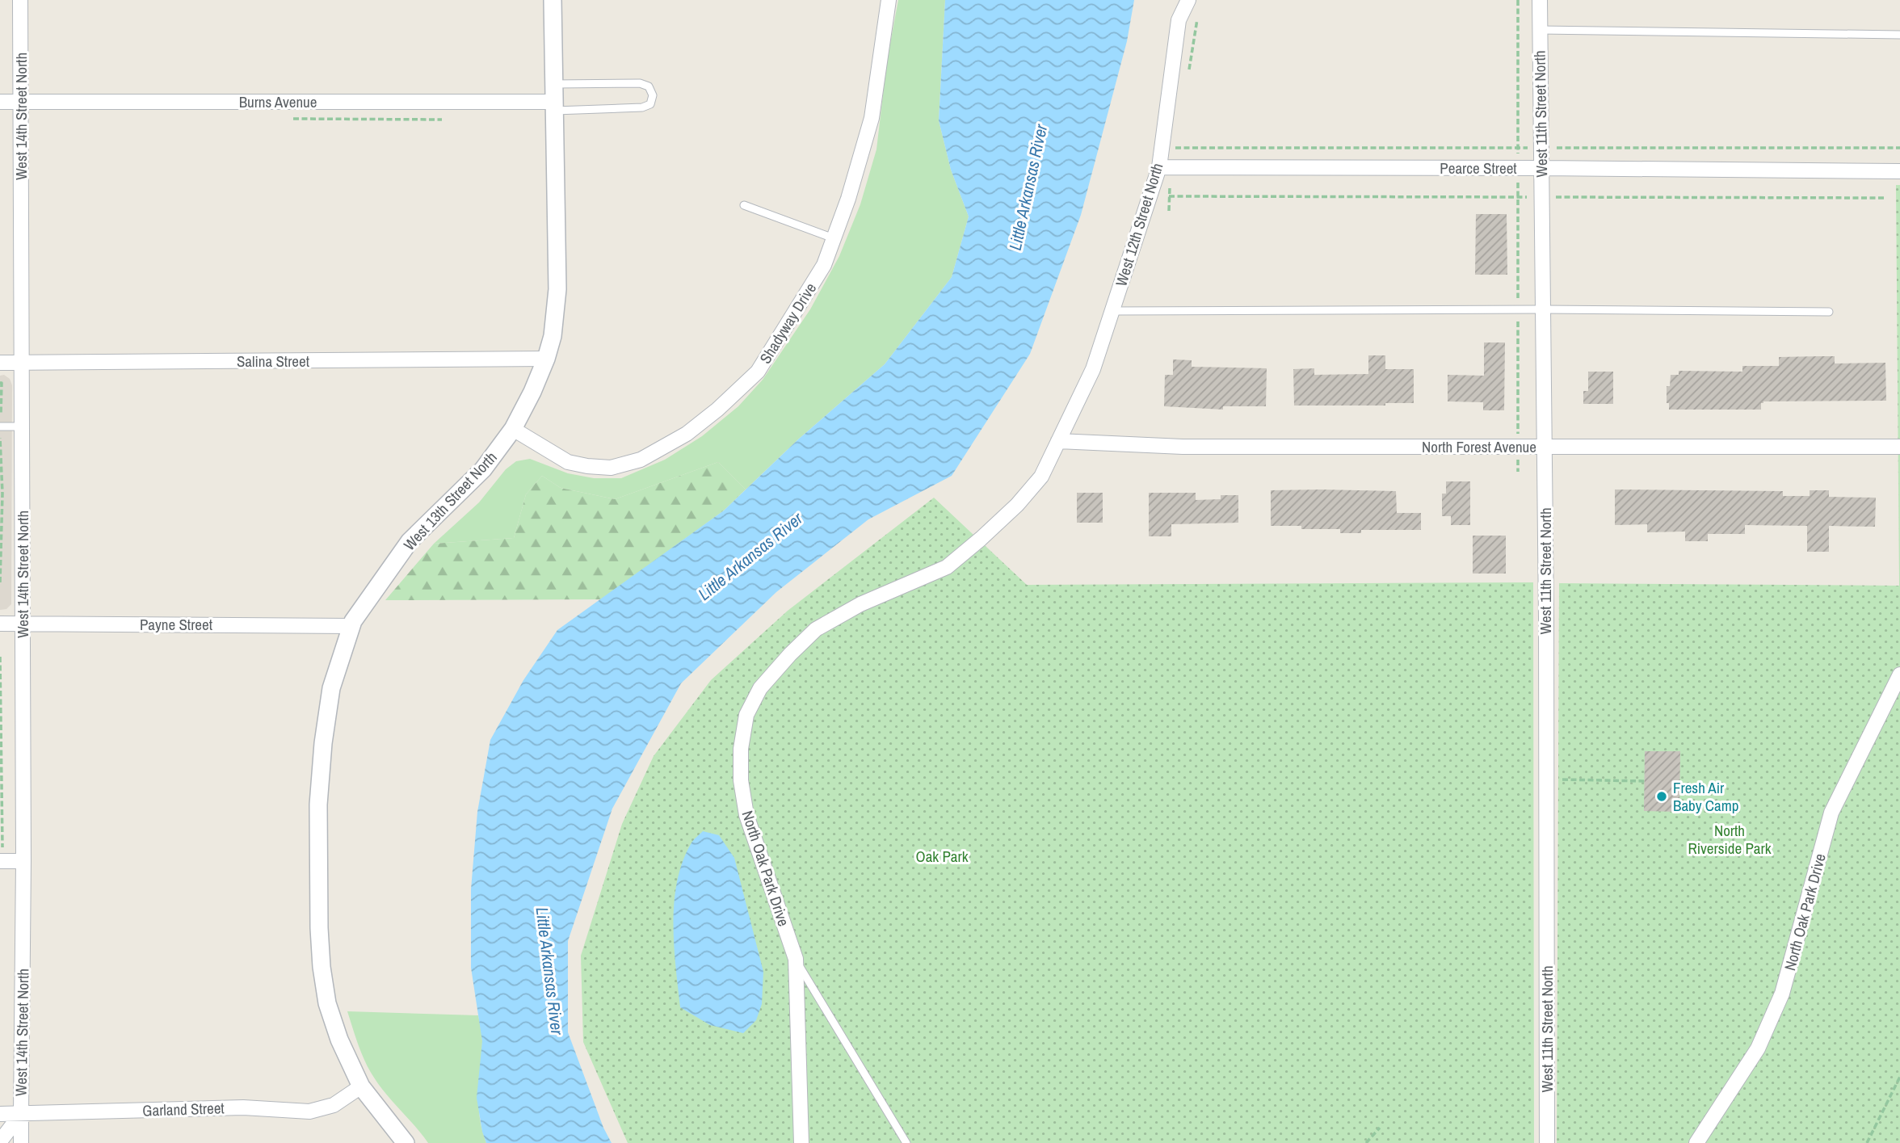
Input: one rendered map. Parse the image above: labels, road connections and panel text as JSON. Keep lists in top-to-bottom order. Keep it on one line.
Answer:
{"streets":{"street":["Burns Avenue","West 11th Street North","West 14th Street North","Pearce Street","West 12th Street North","Shadyway Drive","Salina Street","North Forest Avenue","West 13th Street North","Payne Street","North Oak Park Drive","Garland Street"]},"crossings":[["Burns Avenue","West 14th Street North"],["Burns Avenue","West 13th Street North"],["West 11th Street North","Pearce Street"],["West 11th Street North","North Forest Avenue"],["West 14th Street North","Salina Street"],["West 14th Street North","Payne Street"],["West 14th Street North","Garland Street"],["Pearce Street","West 12th Street North"],["West 12th Street North","North Forest Avenue"],["West 12th Street North","North Oak Park Drive"],["Shadyway Drive","West 13th Street North"],["Salina Street","West 13th Street North"],["North Forest Avenue","North Oak Park Drive"],["West 13th Street North","Payne Street"],["West 13th Street North","Garland Street"]],"water":["Little Arkansas River"],"parks":["North Riverside Park","Oak Park"],"places":["Fresh Air Baby Camp"]}
